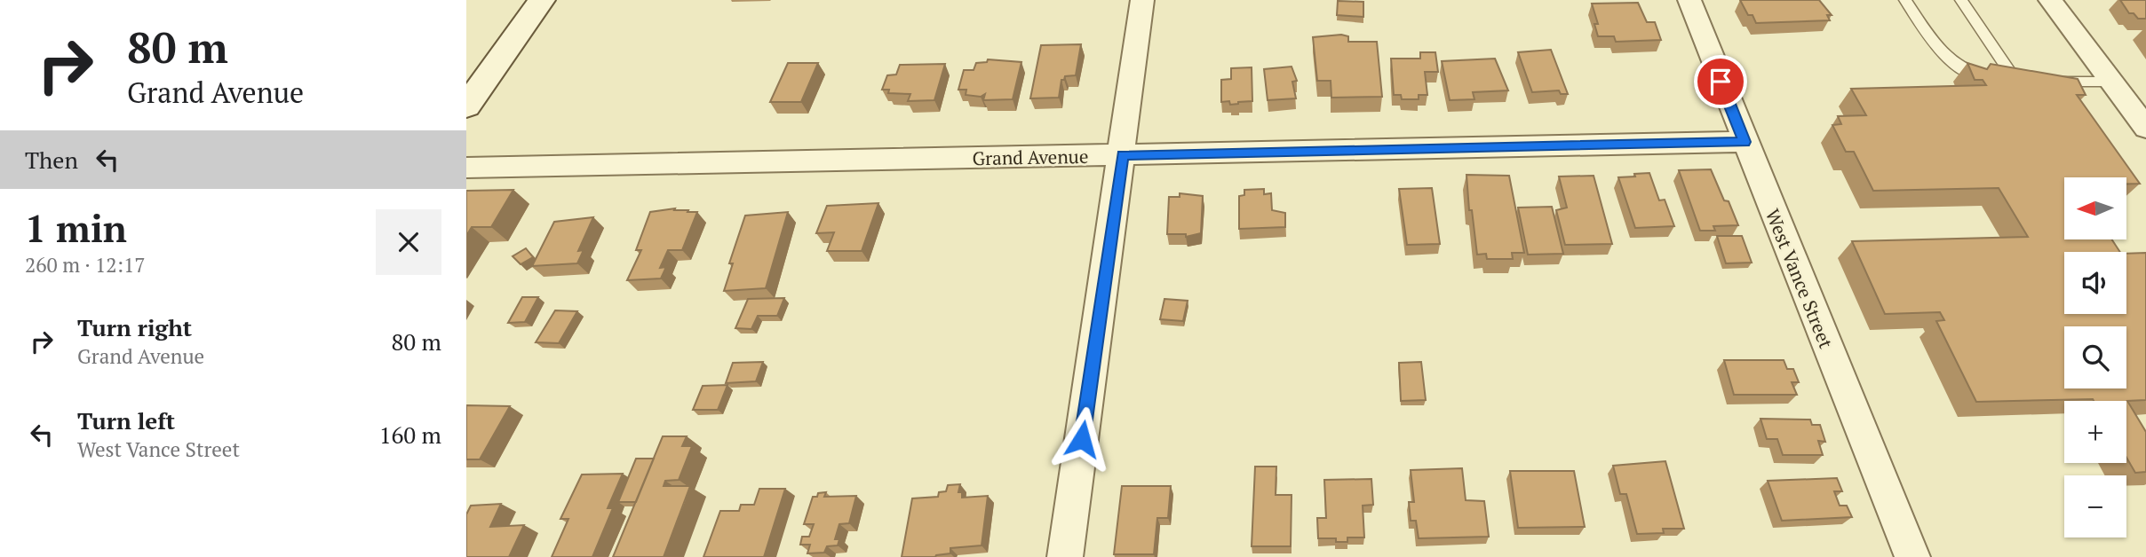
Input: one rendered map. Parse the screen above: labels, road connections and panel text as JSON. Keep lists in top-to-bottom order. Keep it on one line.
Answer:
{"streets":{"street":["Grand Avenue","West Vance Street"]},"crossings":[["Grand Avenue","West Vance Street"]],"north":"left","page":{"turn":["80 m","Grand Avenue"],"then":"Then","map_buttons":["+","−"],"heading":["1 min","260 m · 12:17"],"list":[{"name":"Turn right","note":"Grand Avenue","value":"80 m"},{"name":"Turn left","note":"West Vance Street","value":"160 m"}]}}
